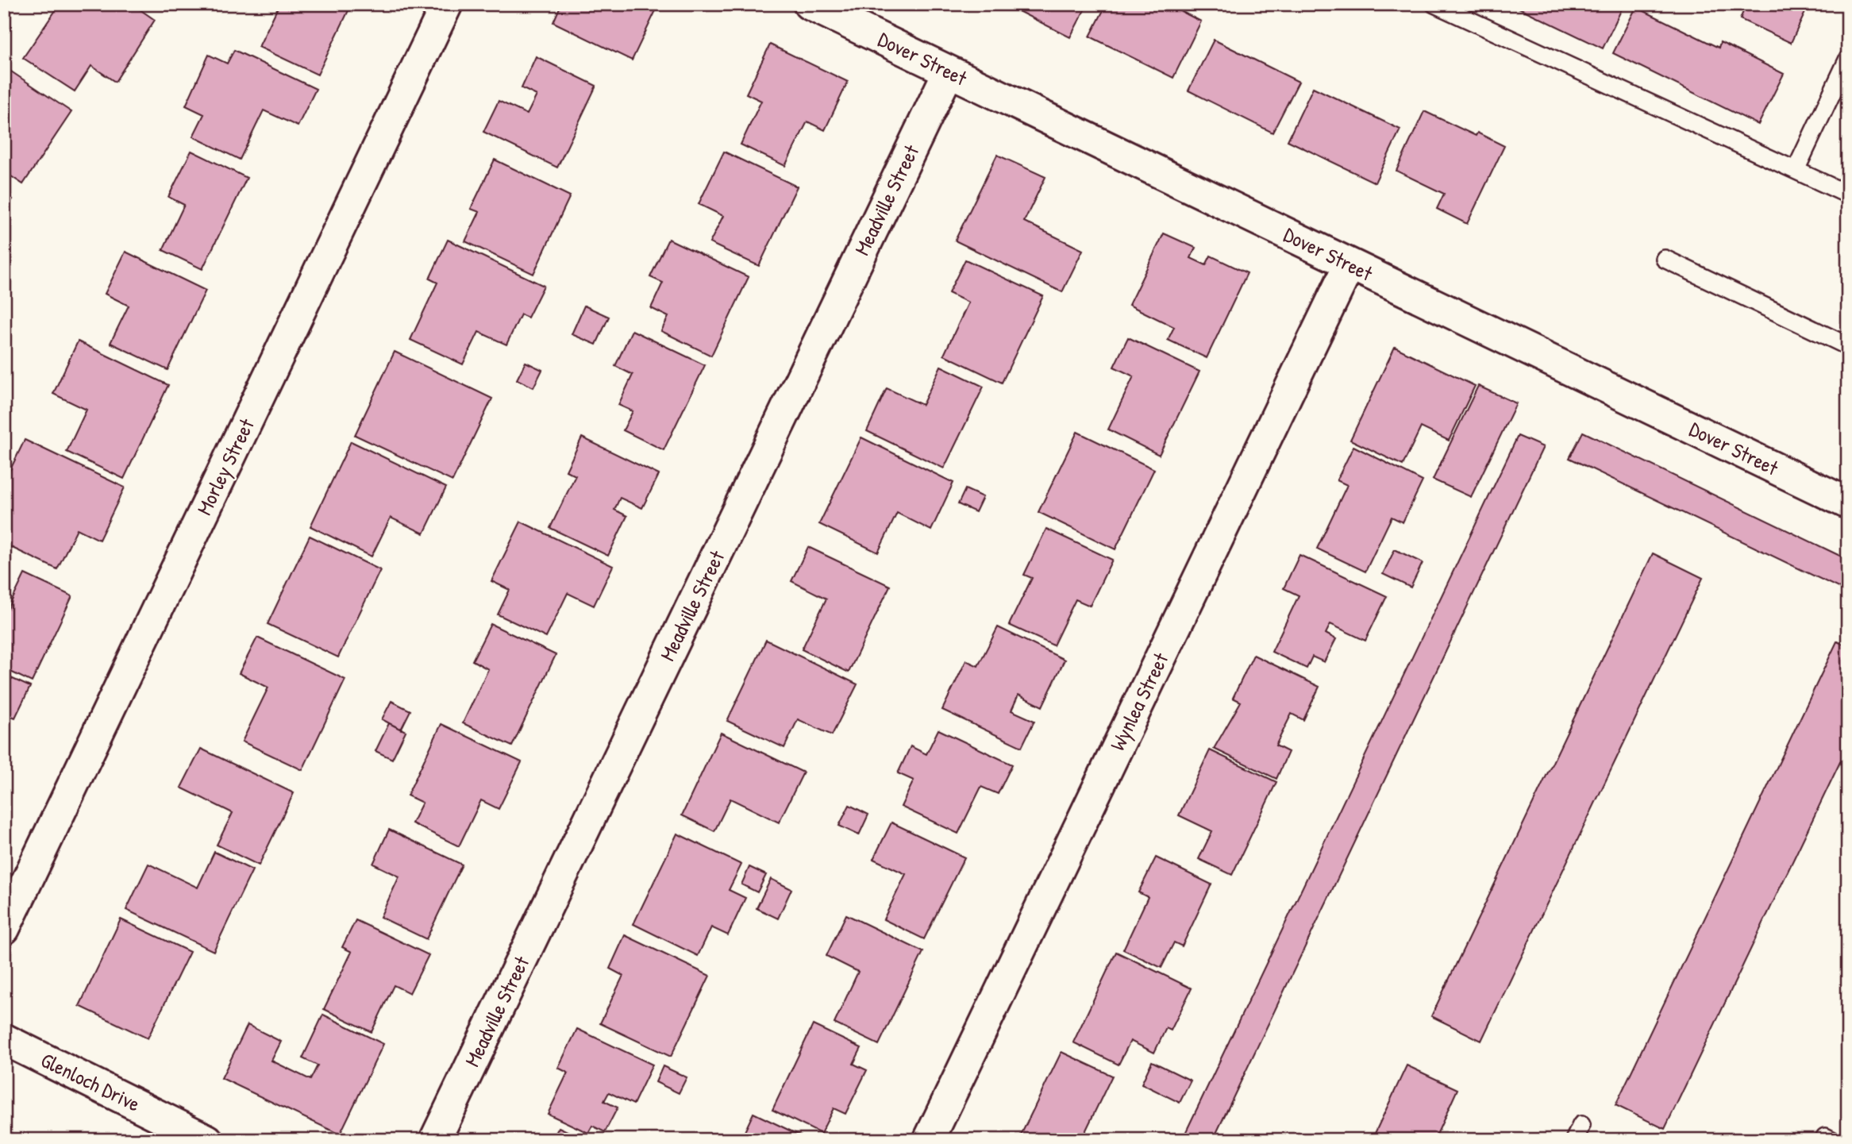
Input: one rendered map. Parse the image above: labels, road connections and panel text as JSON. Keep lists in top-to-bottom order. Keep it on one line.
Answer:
{"streets":{"street":["Dover Street","Meadville Street","Morley Street","Wynlea Street","Glenloch Drive"]},"crossings":[["Dover Street","Meadville Street"],["Dover Street","Wynlea Street"]]}
